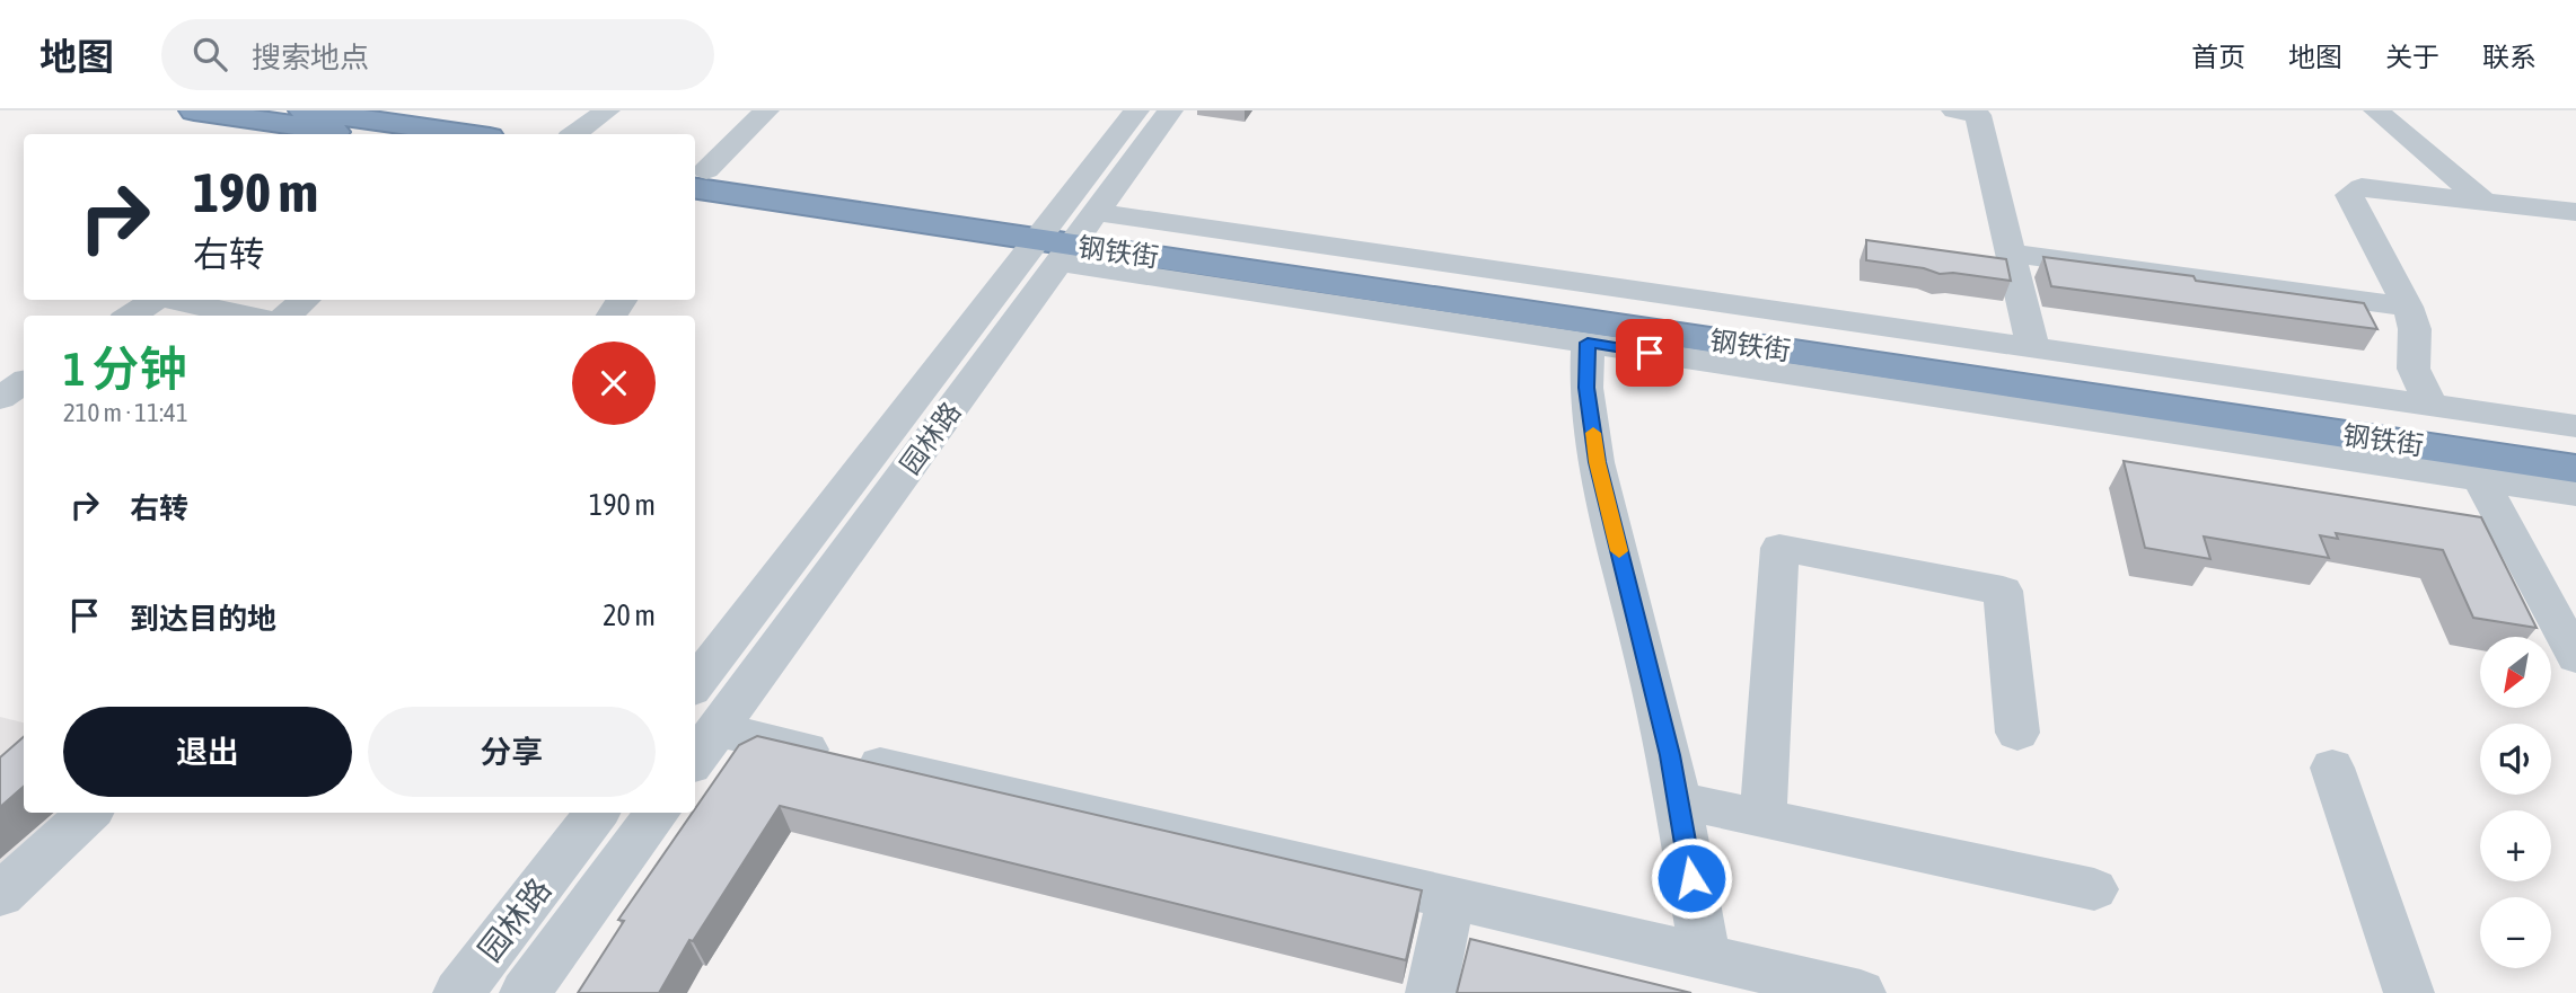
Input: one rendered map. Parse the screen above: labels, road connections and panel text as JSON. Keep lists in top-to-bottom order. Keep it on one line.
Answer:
{"streets":{"highway":["钢铁街"],"street":["园林路"]},"crossings":[["钢铁街","园林路"]],"north":"bottom left","page":{"header":"地图","search":"搜索地点","nav":["首页","地图","关于","联系"],"turn":["190 m","右转"],"heading":["1 分钟","210 m · 11:41"],"list":[{"name":"右转","value":"190 m"},{"name":"到达目的地","value":"20 m"}],"map_buttons":["+","−"],"buttons":["退出","分享"]}}
